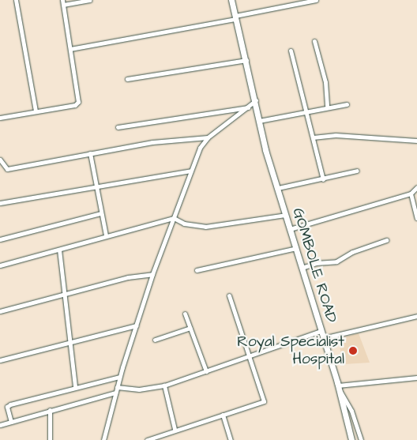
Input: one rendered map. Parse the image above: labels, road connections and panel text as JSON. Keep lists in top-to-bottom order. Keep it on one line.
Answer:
{"streets":{"street":["GOMBOLE ROAD"]},"places":["Royal Specialist Hospital"]}
